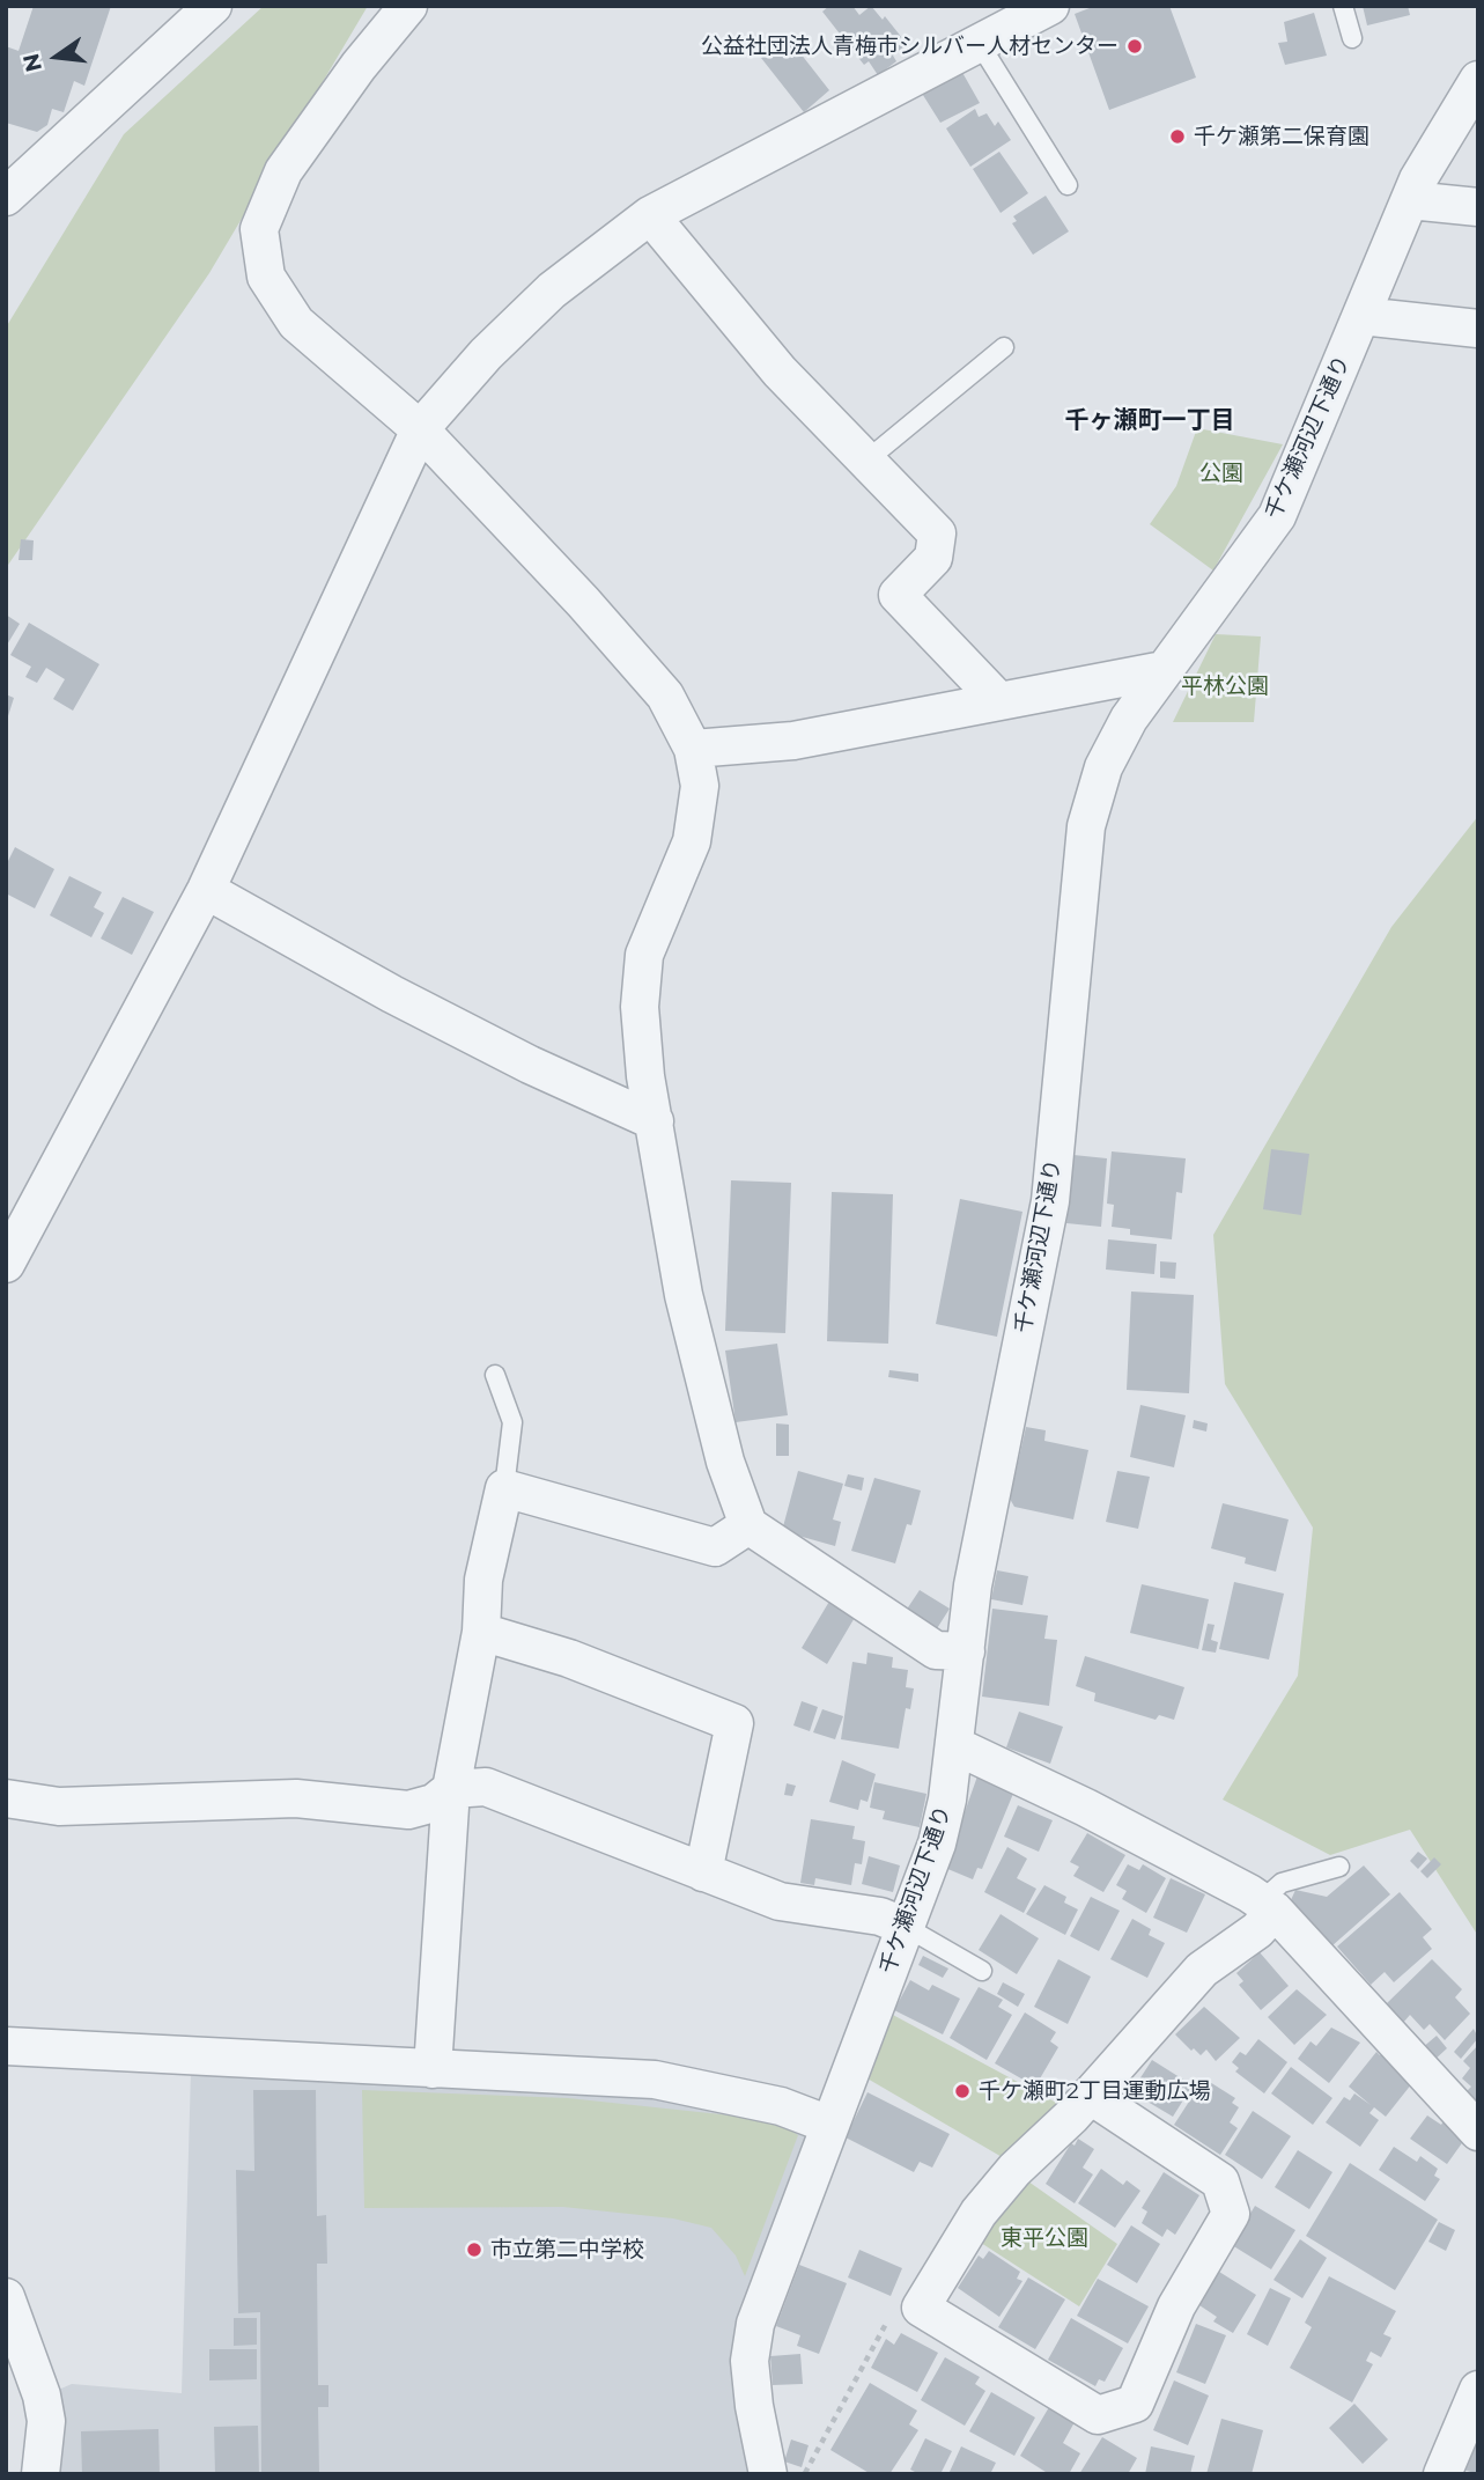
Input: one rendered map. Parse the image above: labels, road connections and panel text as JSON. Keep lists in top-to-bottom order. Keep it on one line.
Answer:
{"streets":{"street":["千ケ瀬河辺下通り"]},"districts":["千ヶ瀬町一丁目"],"parks":["公園","平林公園","東平公園"],"places":["公益社団法人青梅市シルバー人材センター","千ケ瀬第二保育園","千ケ瀬町2丁目運動広場","市立第二中学校"],"north":"left"}
